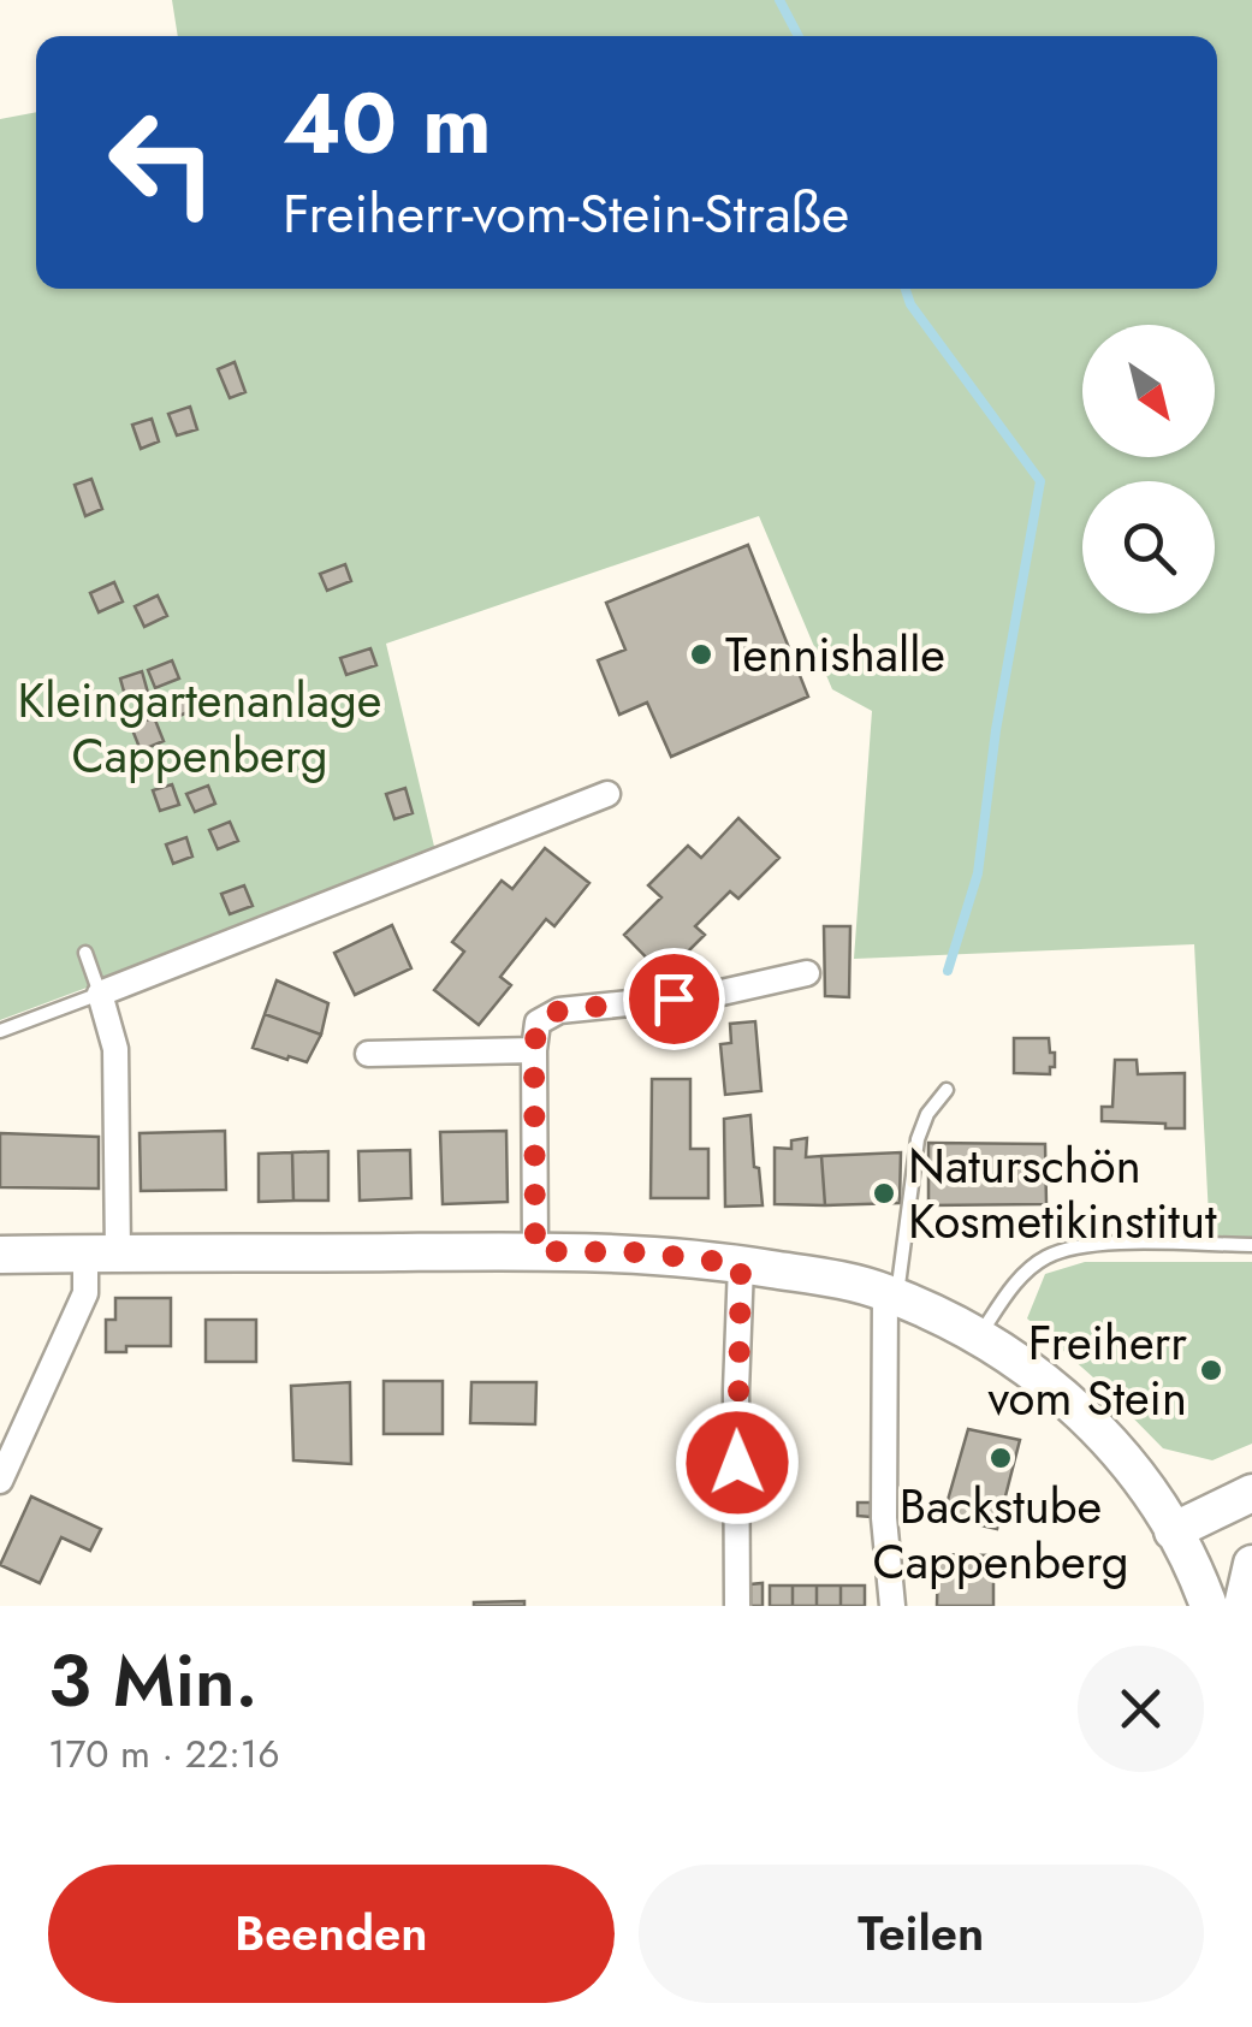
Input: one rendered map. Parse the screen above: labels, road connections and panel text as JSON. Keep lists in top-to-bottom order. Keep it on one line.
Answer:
{"parks":["Kleingartenanlage Cappenberg"],"places":["Tennishalle","Naturschön Kosmetikinstitut","Freiherr vom Stein","Backstube Cappenberg"],"north":"bottom right","page":{"turn":["40 m","Freiherr-vom-Stein-Straße"],"heading":["3 Min.","170 m · 22:16"],"buttons":["Beenden","Teilen"]}}
